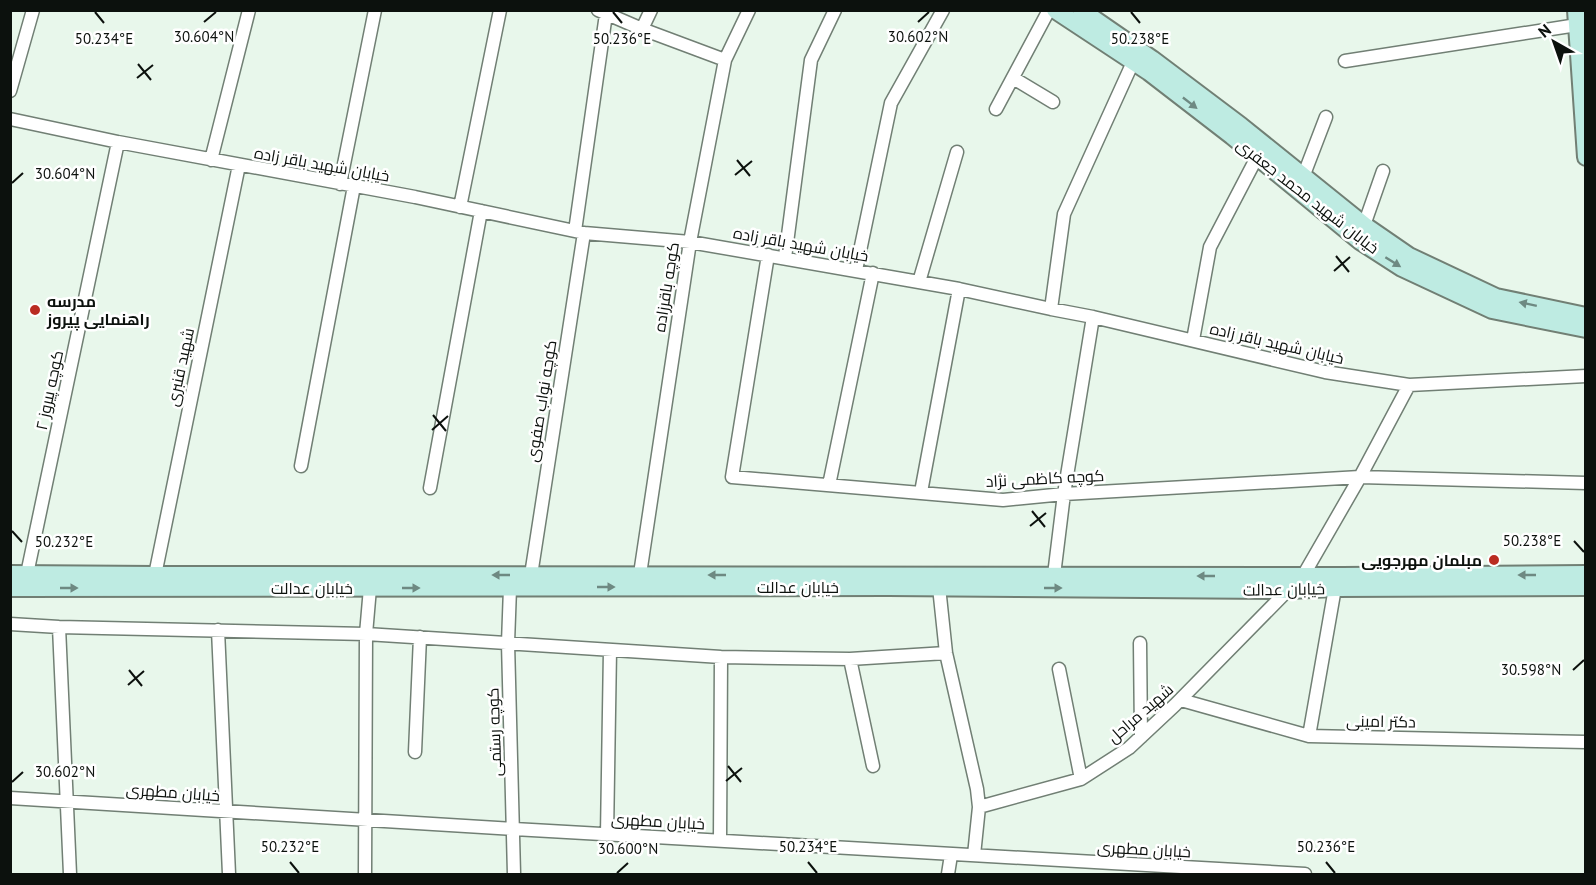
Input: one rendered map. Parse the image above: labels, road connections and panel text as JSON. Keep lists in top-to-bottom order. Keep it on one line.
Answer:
{"streets":{"main road":["خیابان شهید محمد جعفری","خیابان عدالت"],"street":["خیابان شهید باقر زاده","کوچه باقرزاده","شهید قنبری","کوچه پیروز ۲","کوچه نواب صفوی","کوچه کاظمی نژاد","شهید مراحل","دکتر امینی","کوچه رستمی","خیابان مطهری"]},"crossings":[["خیابان شهید باقر زاده","کوچه باقرزاده"],["خیابان شهید باقر زاده","شهید قنبری"],["خیابان شهید باقر زاده","کوچه پیروز ۲"],["خیابان شهید باقر زاده","کوچه نواب صفوی"],["خیابان شهید باقر زاده","کوچه کاظمی نژاد"],["کوچه باقرزاده","خیابان عدالت"],["شهید قنبری","خیابان عدالت"],["کوچه پیروز ۲","خیابان عدالت"],["کوچه نواب صفوی","خیابان عدالت"],["خیابان عدالت","شهید مراحل"],["خیابان عدالت","کوچه رستمی"],["شهید مراحل","دکتر امینی"],["کوچه رستمی","خیابان مطهری"]],"places":["مدرسه راهنمایی پیروز","مبلمان مهرجویی"],"north":"top left","coordinates":["30.604°N","30.602°N","50.234°E","50.236°E","50.238°E","50.232°E","30.598°N","30.600°N"]}
